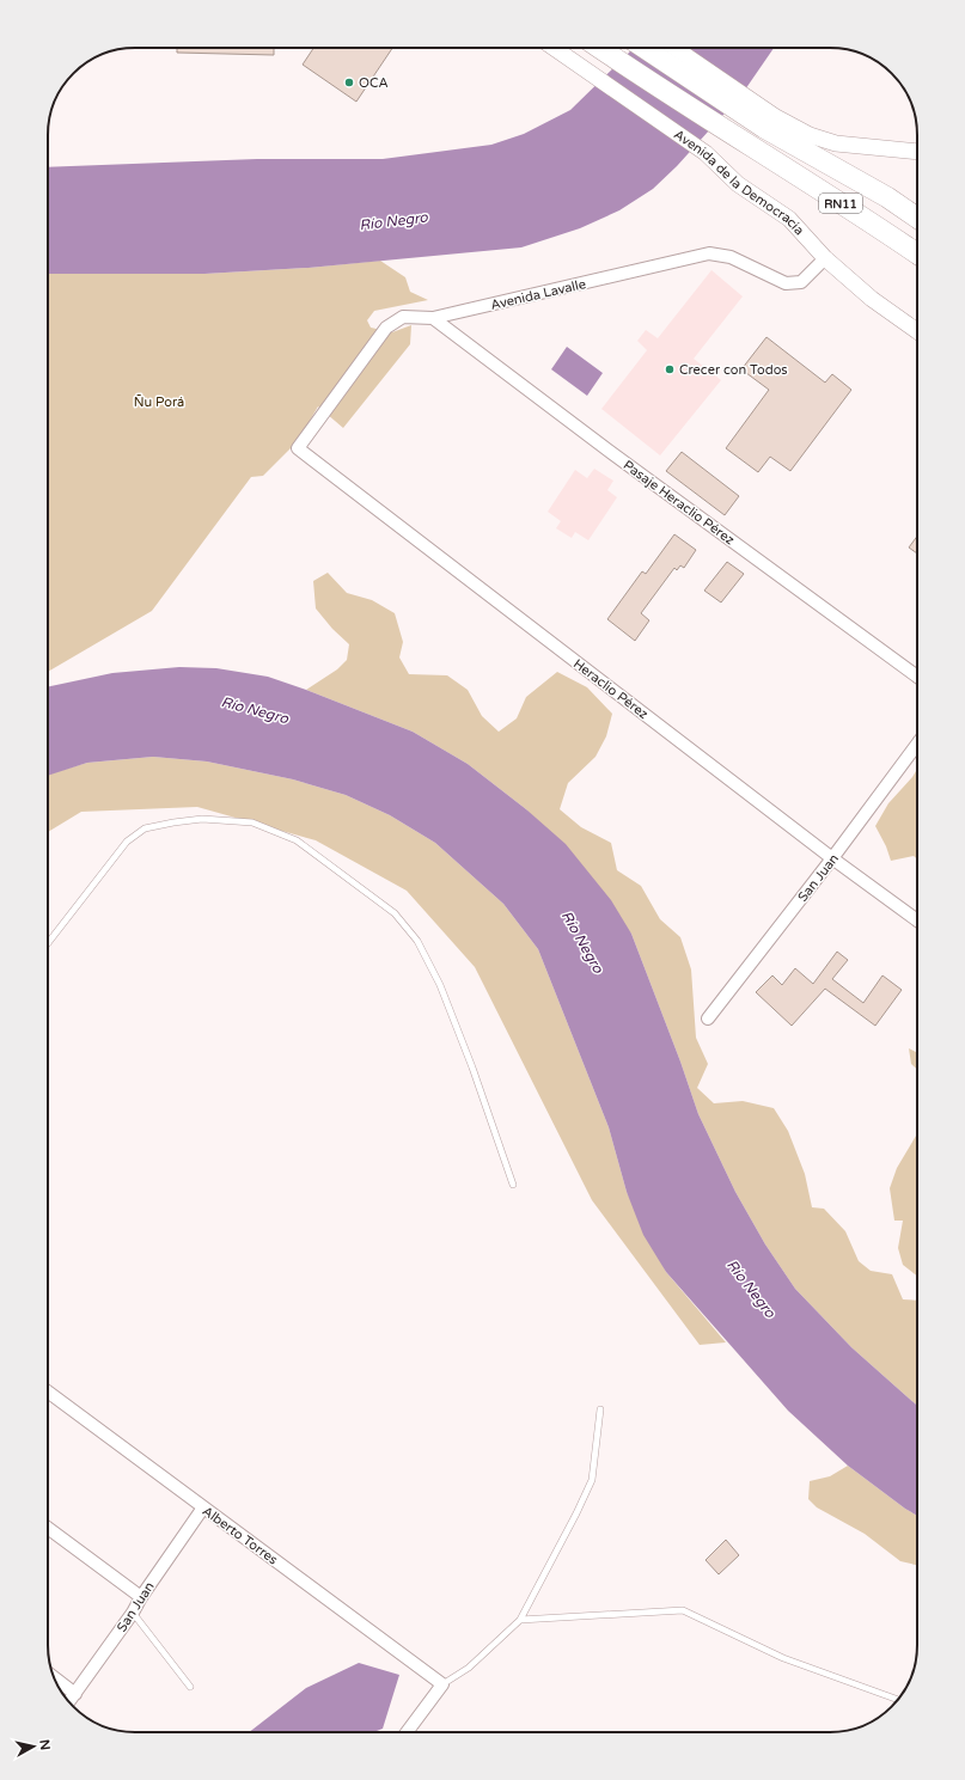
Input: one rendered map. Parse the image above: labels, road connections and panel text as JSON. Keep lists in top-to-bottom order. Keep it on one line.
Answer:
{"streets":{"highway":["RN11"],"street":["Avenida de la Democracia","Avenida Lavalle","Pasaje Heraclio Pérez","Heraclio Pérez","San Juan","Alberto Torres"]},"crossings":[["Avenida de la Democracia","Avenida Lavalle"],["Avenida Lavalle","Pasaje Heraclio Pérez"],["Avenida Lavalle","Heraclio Pérez"],["Heraclio Pérez","San Juan"],["San Juan","Alberto Torres"]],"water":["Río Negro"],"parks":["Ñu Porá"],"places":["OCA","Crecer con Todos"],"north":"right"}
